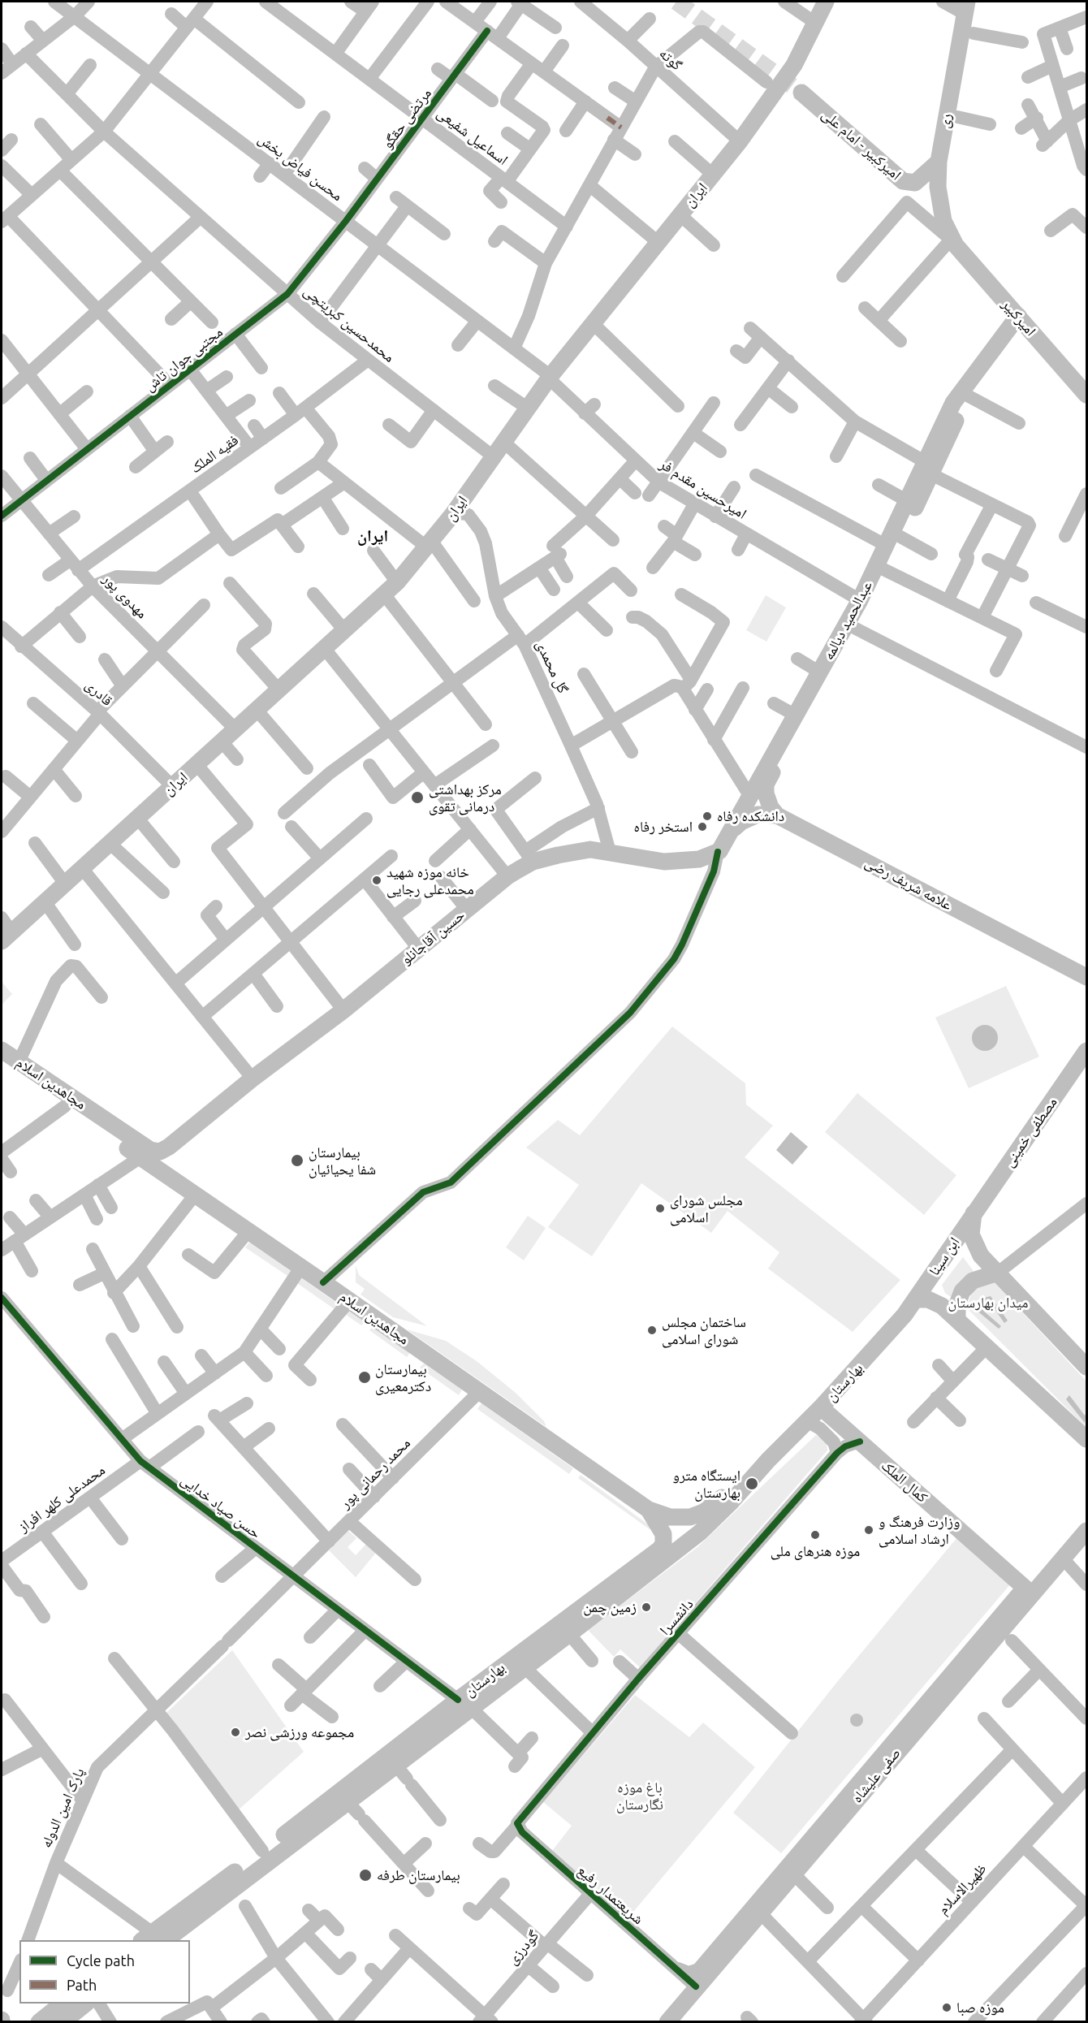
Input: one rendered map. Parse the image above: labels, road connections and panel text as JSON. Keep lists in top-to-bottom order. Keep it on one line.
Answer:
{"streets":{"main road":["ری","امیرکبیر - امام علی","ایران","امیرکبیر","عبدالحمید دیالمه","علامه شریف رضی","حسین آقاجانلو","مجاهدین اسلام","مصطفی خمینی","ابن سینا","بهارستان","کمال الملک","صفی علیشاه"],"street":["گوته","مرتضی حقگو","اسماعیل شفیعی","محسن فیاض بخش","محمدحسین کبریتچی","مجتبی جوان تاش","فقیه الملک","امیرحسین مقدم فر","مهدوی پور","گل محمدی","قادرى","محمد رحمانی پور","محمدعلی کلهر افراز","حسن صیاد خدایی","دانشسرا","پارک امین الدوله","ظهیرالاسلام","شریعتمدار رفیع","گودرزی"]},"crossings":[["گوته","ایران"],["مرتضی حقگو","اسماعیل شفیعی"],["مرتضی حقگو","محسن فیاض بخش"],["مرتضی حقگو","مجتبی جوان تاش"],["ری","امیرکبیر - امام علی"],["ری","امیرکبیر"],["محسن فیاض بخش","ایران"],["محسن فیاض بخش","مجتبی جوان تاش"],["محسن فیاض بخش","امیرحسین مقدم فر"],["ایران","محمدحسین کبریتچی"],["ایران","امیرحسین مقدم فر"],["ایران","مهدوی پور"],["ایران","گل محمدی"],["ایران","قادرى"],["امیرکبیر","عبدالحمید دیالمه"],["محمدحسین کبریتچی","مجتبی جوان تاش"],["محمدحسین کبریتچی","فقیه الملک"],["مجتبی جوان تاش","مهدوی پور"],["فقیه الملک","مهدوی پور"],["امیرحسین مقدم فر","عبدالحمید دیالمه"],["گل محمدی","حسین آقاجانلو"],["مجاهدین اسلام","بهارستان"],["مجاهدین اسلام","محمد رحمانی پور"],["مصطفی خمینی","ابن سینا"],["ابن سینا","بهارستان"],["بهارستان","کمال الملک"],["بهارستان","حسن صیاد خدایی"],["محمد رحمانی پور","حسن صیاد خدایی"],["محمد رحمانی پور","پارک امین الدوله"],["کمال الملک","دانشسرا"],["کمال الملک","صفی علیشاه"],["محمدعلی کلهر افراز","حسن صیاد خدایی"],["حسن صیاد خدایی","پارک امین الدوله"],["دانشسرا","شریعتمدار رفیع"],["صفی علیشاه","شریعتمدار رفیع"],["شریعتمدار رفیع","گودرزی"]],"districts":["ایران"],"parks":["میدان بهارستان","باغ موزه نگارستان"],"places":["مرکز بهداشتی درمانی تقوی","دانشکده رفاه","استخر رفاه","خانه موزه شهید محمدعلی رجایی","بیمارستان شفا یحیائیان","مجلس شورای اسلامی","ساختمان مجلس شورای اسلامی","بیمارستان دکترمعیری","ایستگاه مترو بهارستان","وزارت فرهنگ و ارشاد اسلامی","موزه هنرهای ملی","زمین چمن","مجموعه ورزشی نصر","بیمارستان طرفه","موزه صبا"],"legend":["Cycle path","Path"]}
